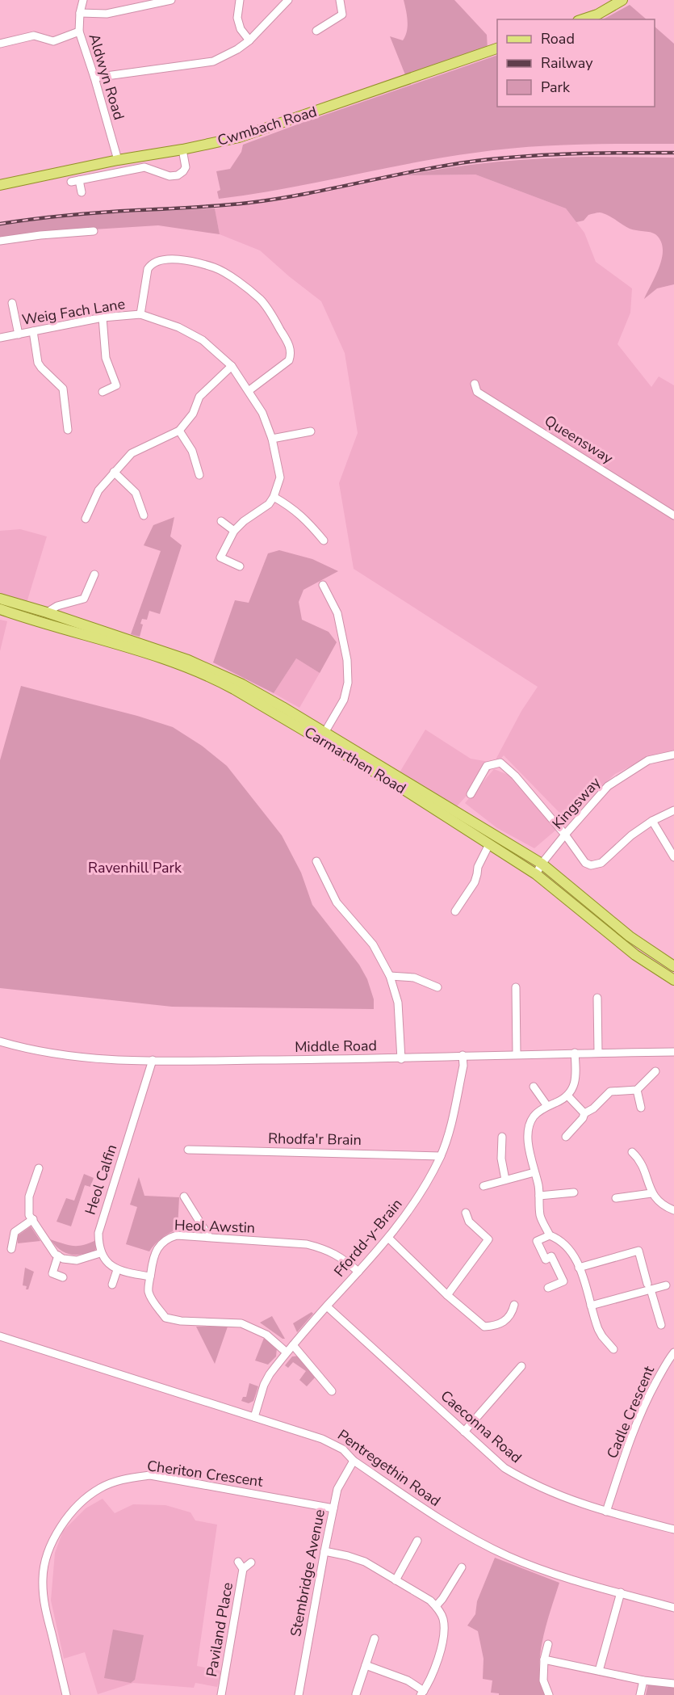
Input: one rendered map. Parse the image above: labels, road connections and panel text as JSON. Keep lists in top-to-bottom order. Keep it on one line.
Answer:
{"streets":{"main road":["Cwmbach Road","Carmarthen Road"],"street":["Aldwyn Road","Weig Fach Lane","Queensway","Kingsway","Middle Road","Rhodfa'r Brain","Heol Calfin","Heol Awstin","Ffordd-y-Brain","Cadle Crescent","Caeconna Road","Pentregethin Road","Cheriton Crescent","Stembridge Avenue","Paviland Place"]},"crossings":[["Aldwyn Road","Cwmbach Road"],["Carmarthen Road","Kingsway"],["Middle Road","Heol Calfin"],["Middle Road","Ffordd-y-Brain"],["Rhodfa'r Brain","Ffordd-y-Brain"],["Heol Awstin","Ffordd-y-Brain"],["Ffordd-y-Brain","Caeconna Road"],["Ffordd-y-Brain","Pentregethin Road"],["Cadle Crescent","Caeconna Road"],["Pentregethin Road","Stembridge Avenue"],["Cheriton Crescent","Stembridge Avenue"]],"parks":["Ravenhill Park"],"legend":["Road","Railway","Park"]}
